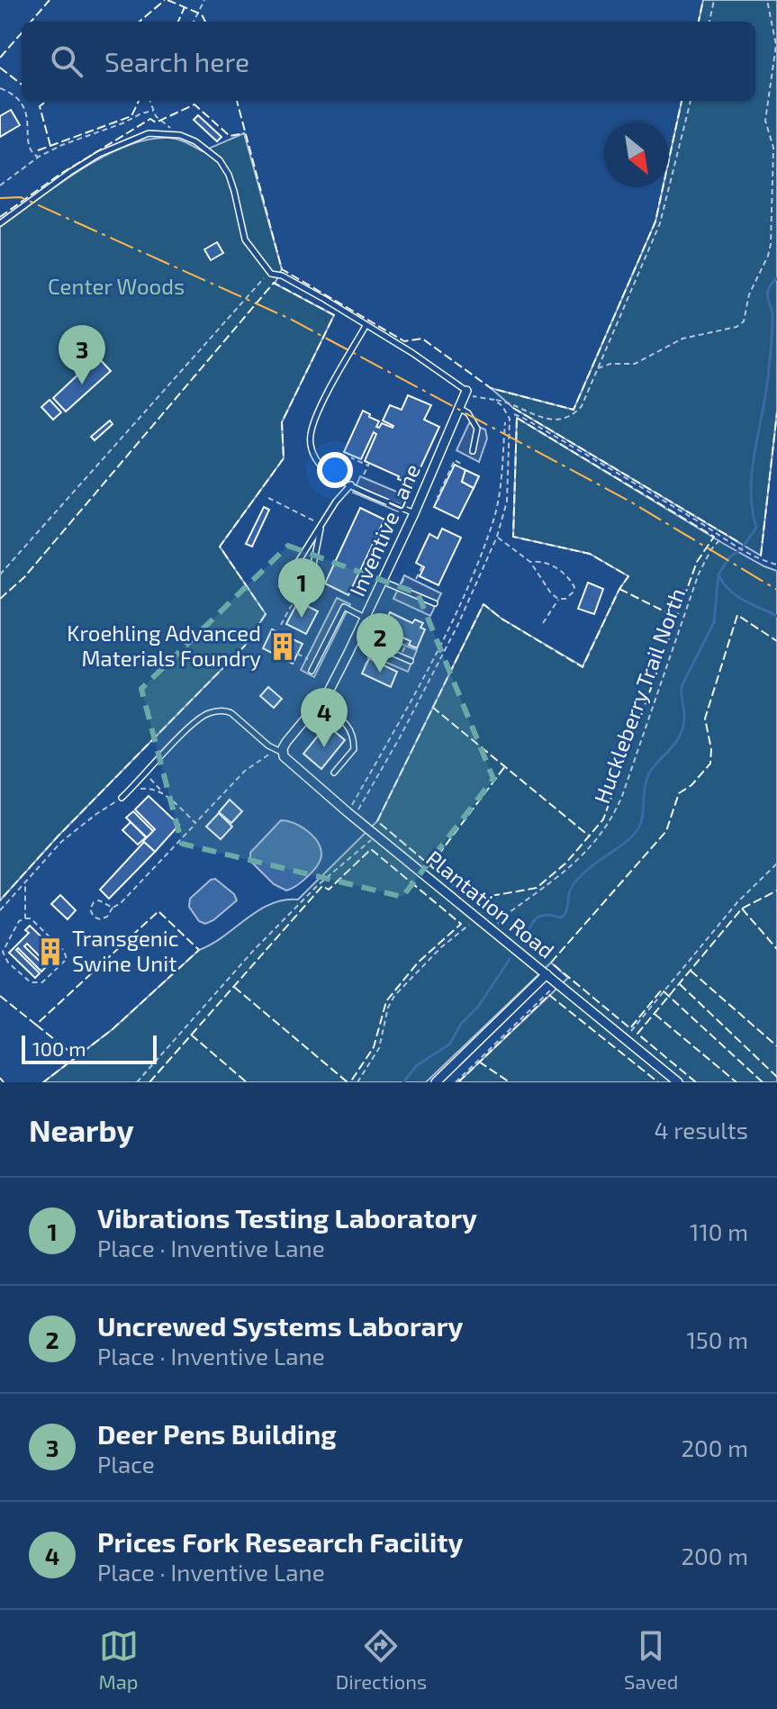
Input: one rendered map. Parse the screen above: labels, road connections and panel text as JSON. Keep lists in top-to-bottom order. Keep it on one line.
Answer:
{"streets":{"street":["Inventive Lane","Plantation Road"],"path":["Huckleberry Trail North"]},"crossings":[["Inventive Lane","Plantation Road"]],"parks":["Center Woods"],"places":{"building":["Kroehling Advanced Materials Foundry","Transgenic Swine Unit"]},"scale_bar":"100 m","north":"bottom right","page":{"search":"Search here","pins":["3","1","2","4"],"scale":"100 m","heading":["Nearby","4 results"],"list":[{"mark":"1","name":"Vibrations Testing Laboratory","note":"Place · Inventive Lane","value":"110 m"},{"mark":"2","name":"Uncrewed Systems Laborary","note":"Place · Inventive Lane","value":"150 m"},{"mark":"3","name":"Deer Pens Building","note":"Place","value":"200 m"},{"mark":"4","name":"Prices Fork Research Facility","note":"Place · Inventive Lane","value":"200 m"}],"nav":["Map","Directions","Saved"]}}
